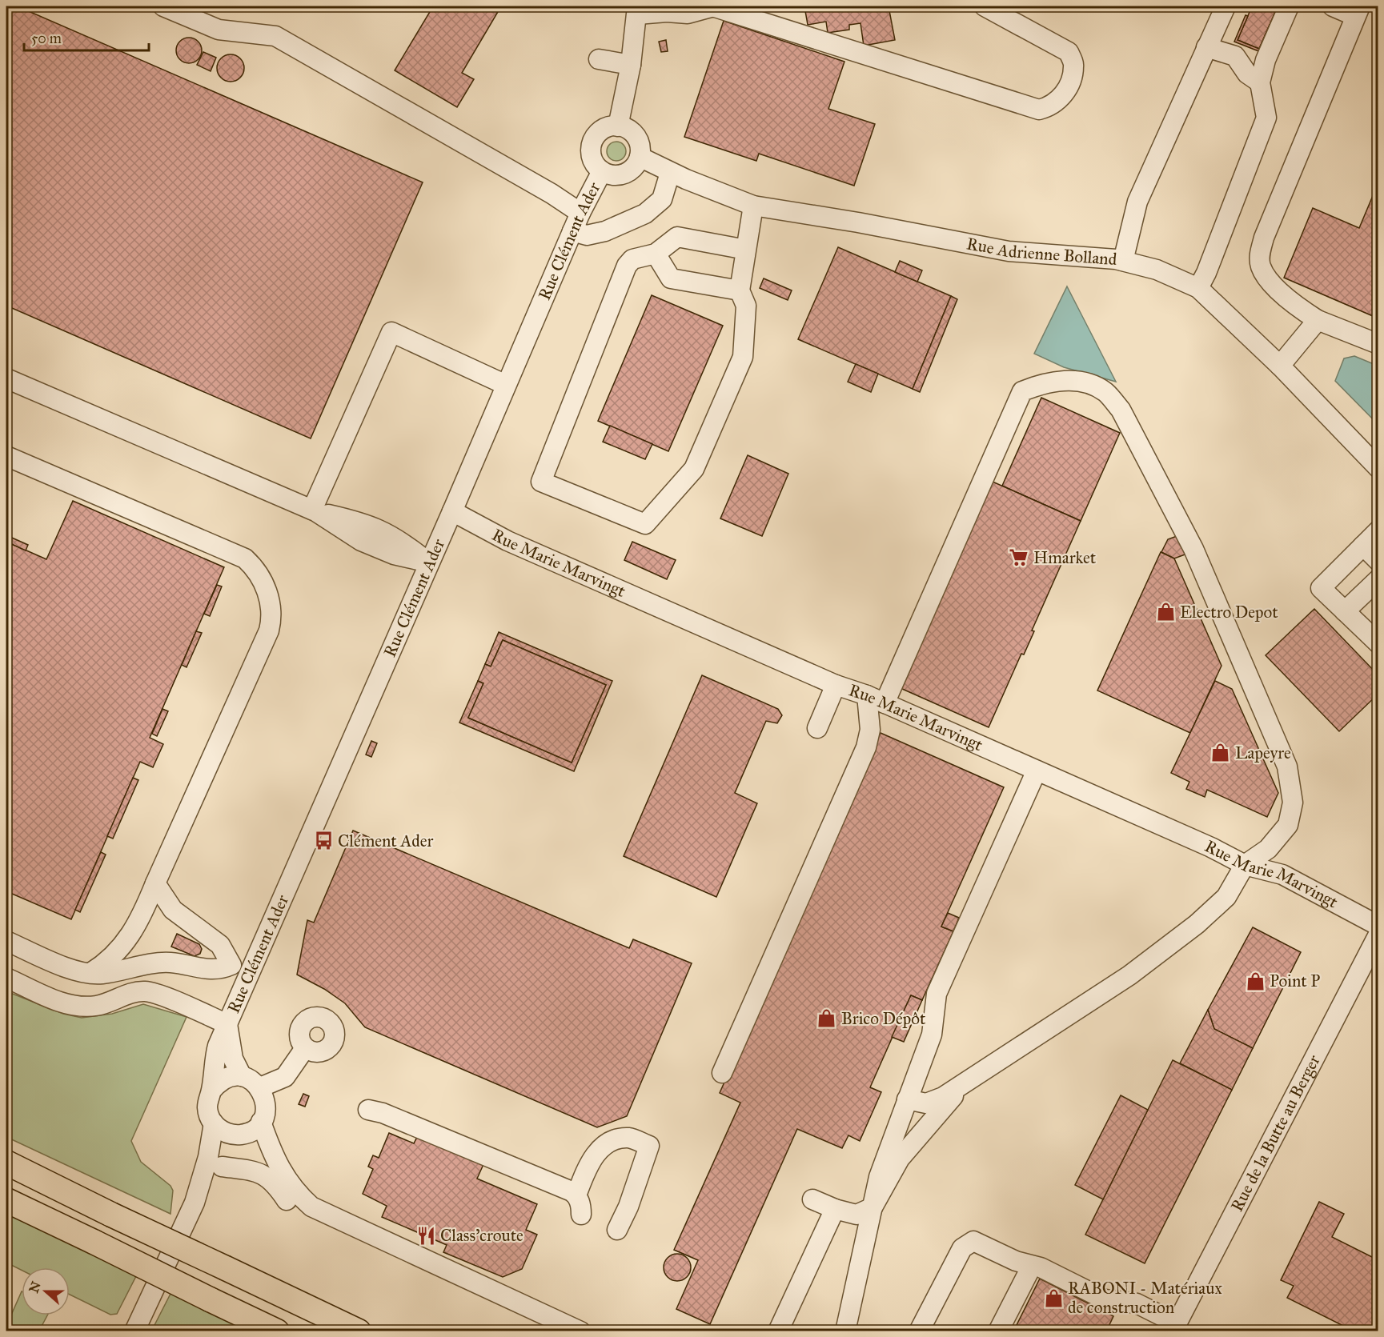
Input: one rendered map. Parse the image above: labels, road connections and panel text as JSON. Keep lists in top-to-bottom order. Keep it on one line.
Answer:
{"streets":{"street":["Rue Clément Ader","Rue Adrienne Bolland","Rue Marie Marvingt","Rue de la Butte au Berger"]},"crossings":[["Rue Clément Ader","Rue Adrienne Bolland"],["Rue Clément Ader","Rue Marie Marvingt"]],"places":{"supermarket":["Hmarket"],"shop":["Electro Depot","Lapeyre","Point P","Brico Dépôt","RABONI - Matériaux de construction"],"bus stop":["Clément Ader"],"restaurant":["Class'croute"]},"scale_bar":"50 m","north":"left"}
